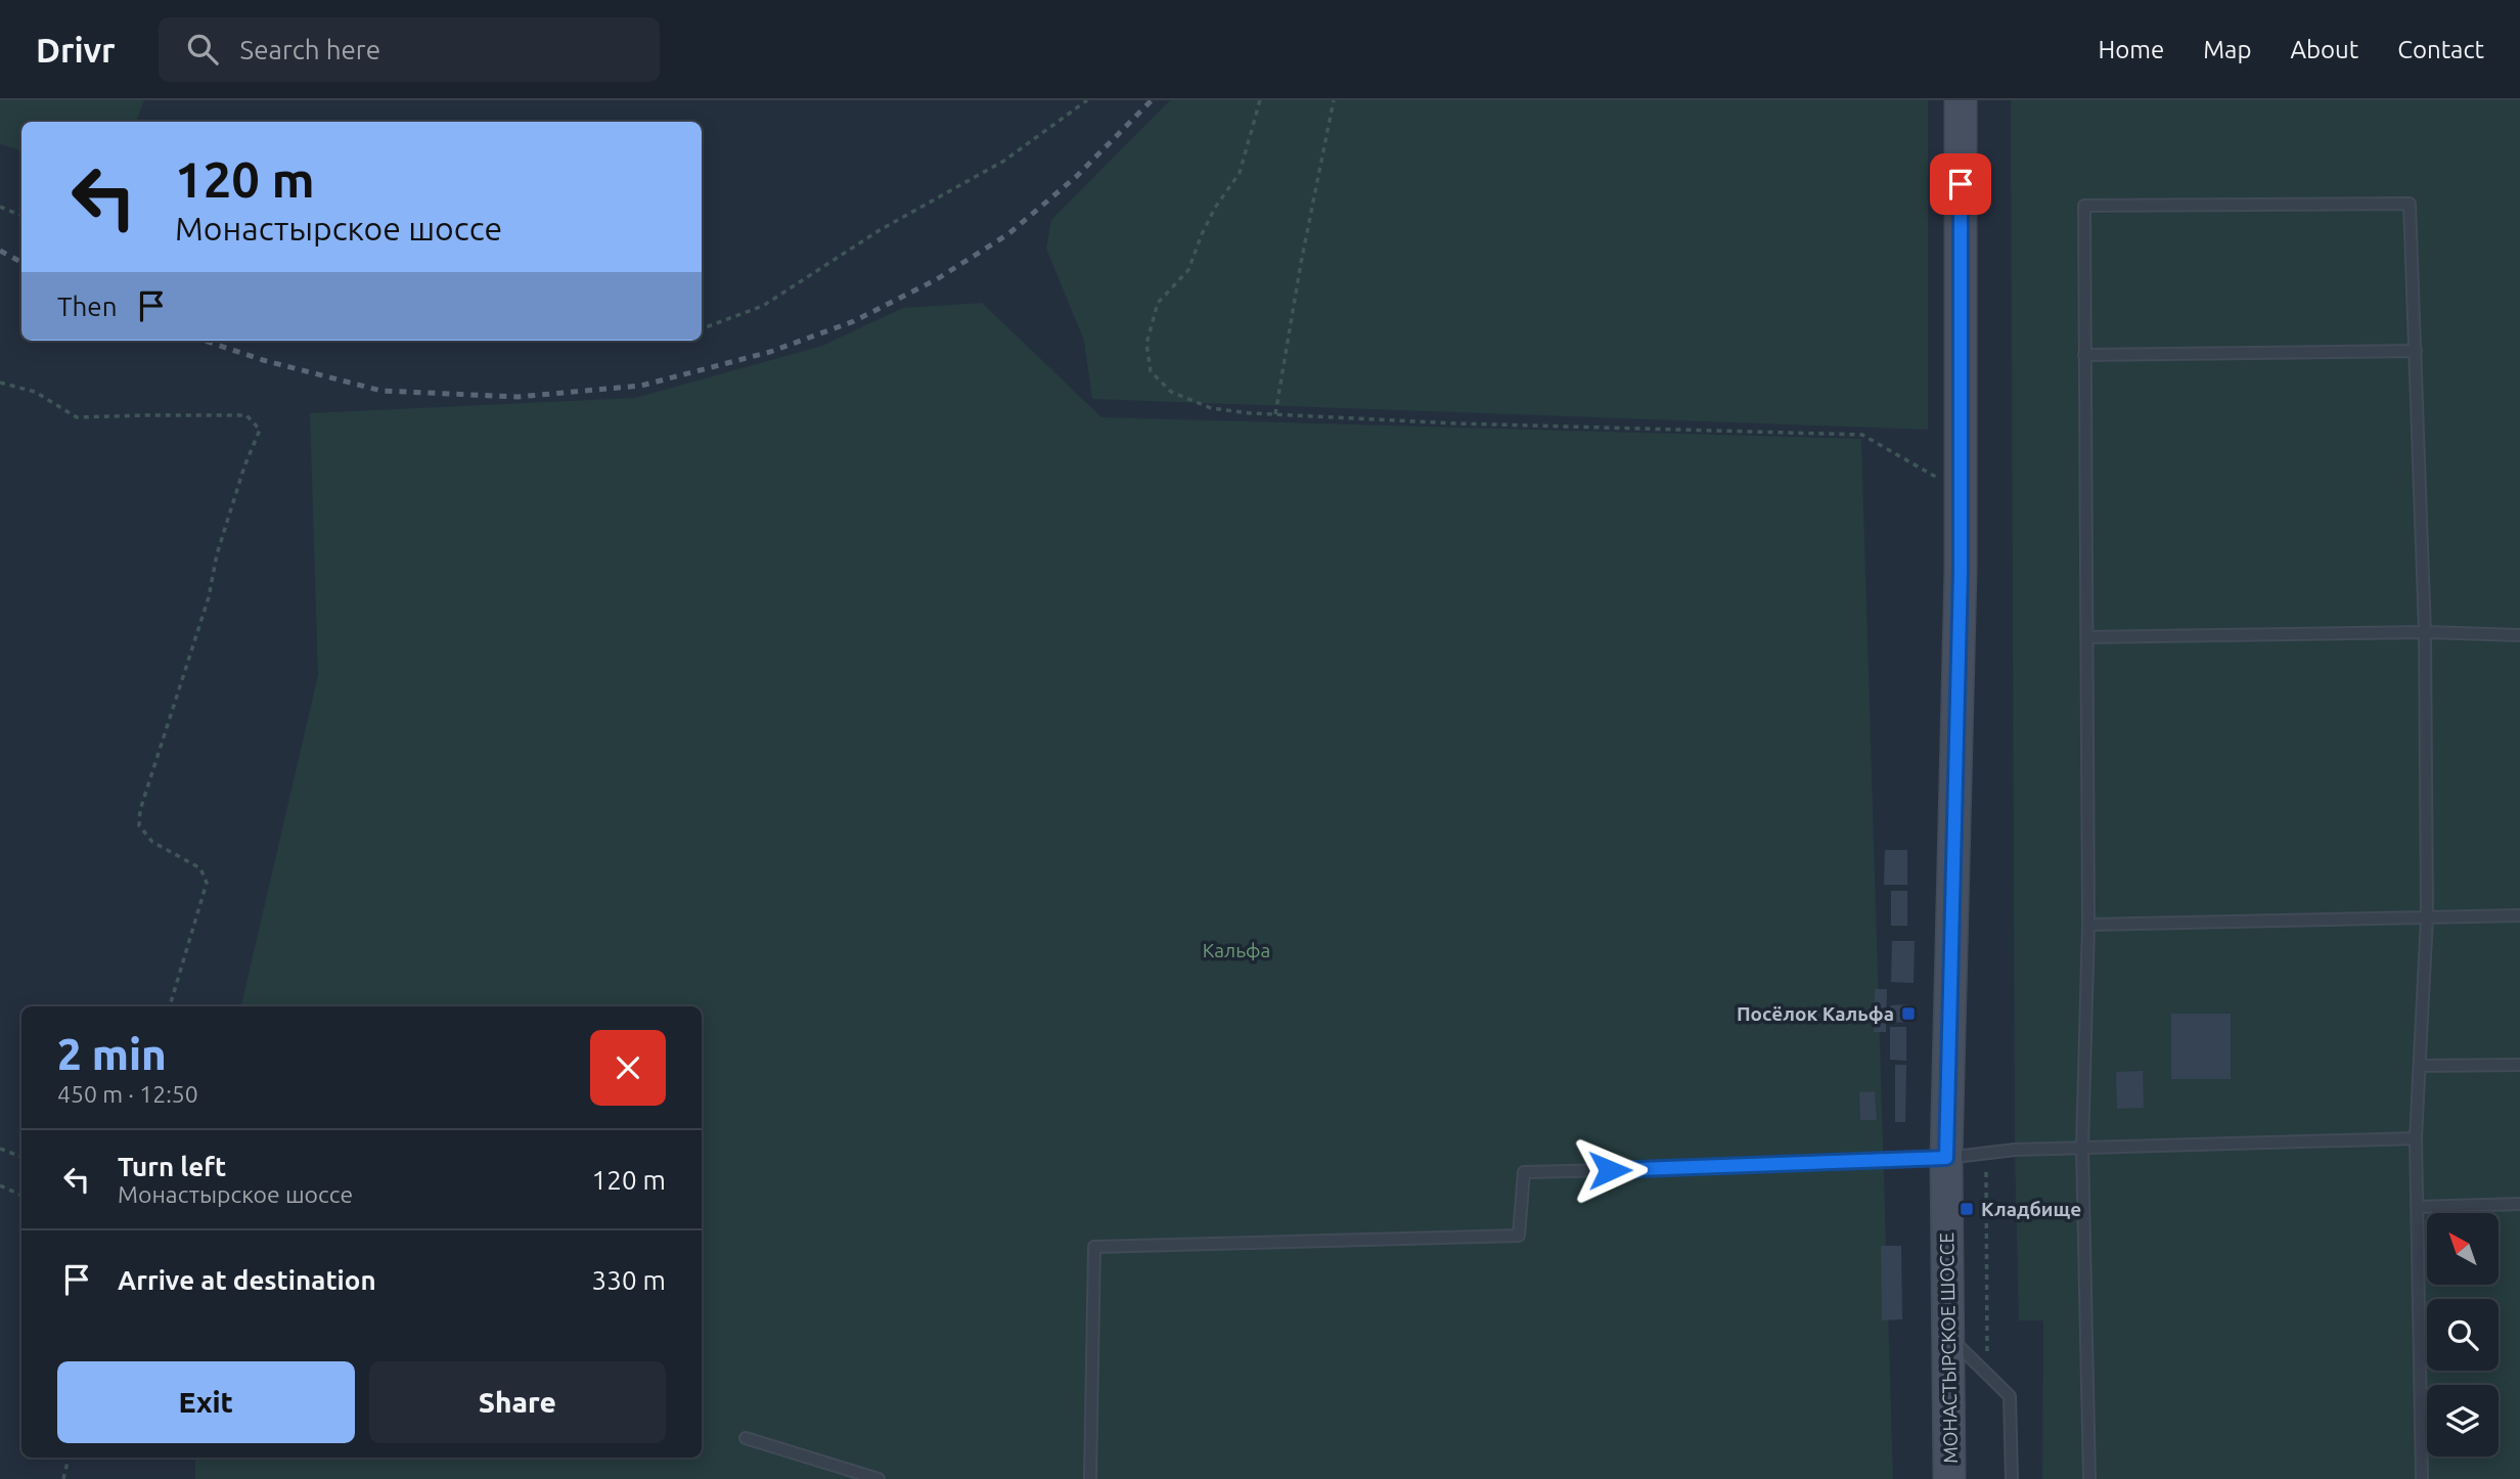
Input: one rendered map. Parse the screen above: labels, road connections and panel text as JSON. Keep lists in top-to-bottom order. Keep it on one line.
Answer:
{"streets":{"main road":["МОНАСТЫРСКОЕ ШОССЕ"]},"parks":["Кальфа"],"places":{"transit":["Посёлок Кальфа","Кладбище"]},"north":"top left","page":{"header":"Drivr","search":"Search here","nav":["Home","Map","About","Contact"],"turn":["120 m","Монастырское шоссе"],"then":"Then","heading":["2 min","450 m · 12:50"],"list":[{"name":"Turn left","note":"Монастырское шоссе","value":"120 m"},{"name":"Arrive at destination","value":"330 m"}],"buttons":["Exit","Share"]}}
